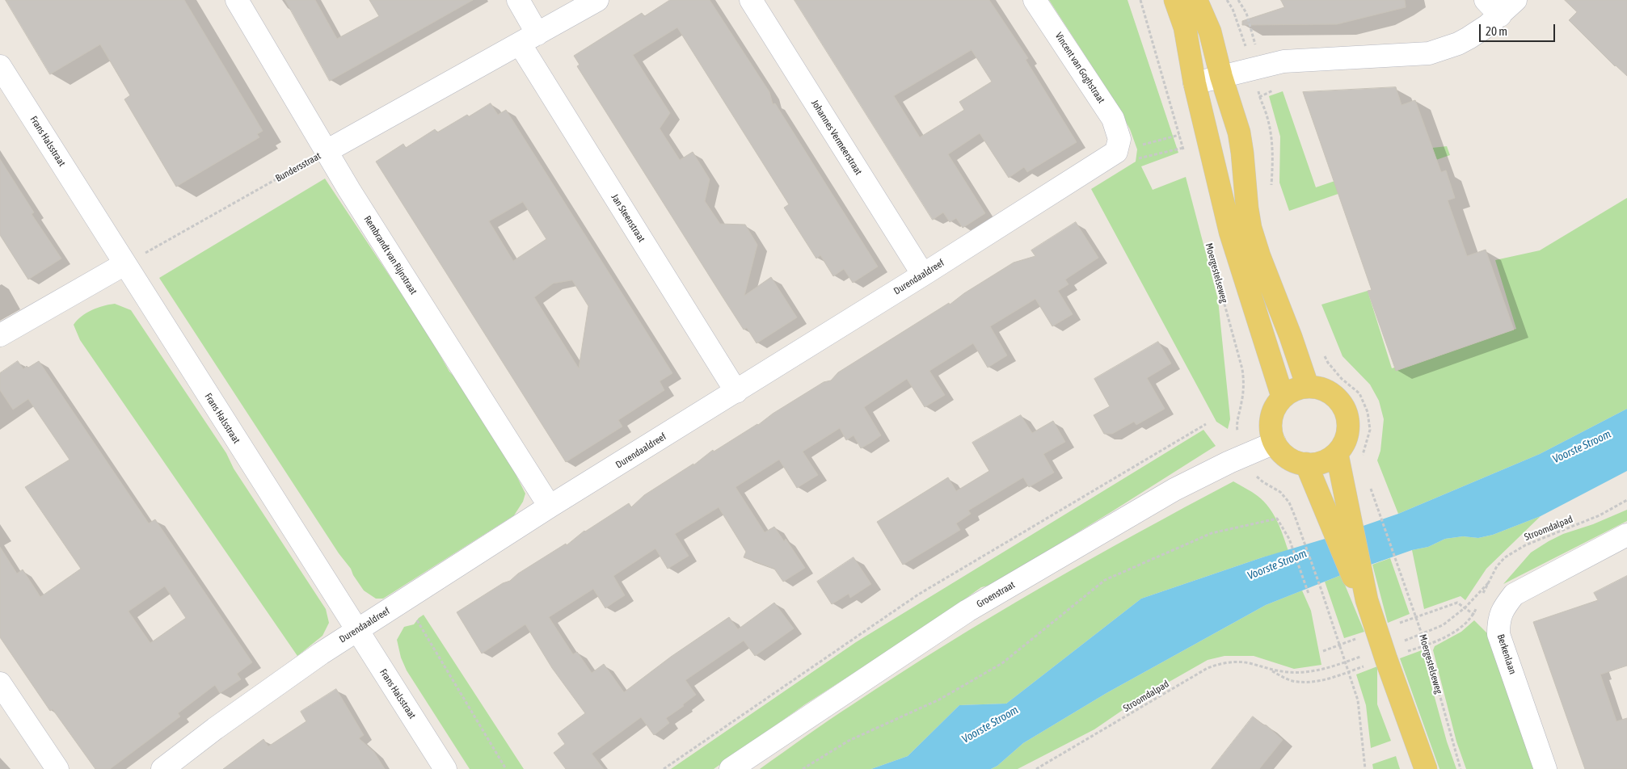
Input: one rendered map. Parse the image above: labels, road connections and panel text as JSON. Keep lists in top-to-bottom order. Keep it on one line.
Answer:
{"streets":{"street":["Vincent van Goghstraat","Johannes Vermeerstraat","Frans Halsstraat","Bundersstraat","Jan Steenstraat","Rembrandt van Rijnstraat","Durendaaldreef","Groenstraat","Berkenlaan"],"path":["Moergestelseweg","Stroomdalpad"]},"crossings":[["Vincent van Goghstraat","Durendaaldreef"],["Johannes Vermeerstraat","Durendaaldreef"],["Frans Halsstraat","Bundersstraat"],["Frans Halsstraat","Durendaaldreef"],["Bundersstraat","Jan Steenstraat"],["Bundersstraat","Rembrandt van Rijnstraat"],["Jan Steenstraat","Durendaaldreef"],["Rembrandt van Rijnstraat","Durendaaldreef"],["Moergestelseweg","Stroomdalpad"],["Moergestelseweg","Groenstraat"]],"water":["Voorste Stroom"],"scale_bar":"20 m"}
